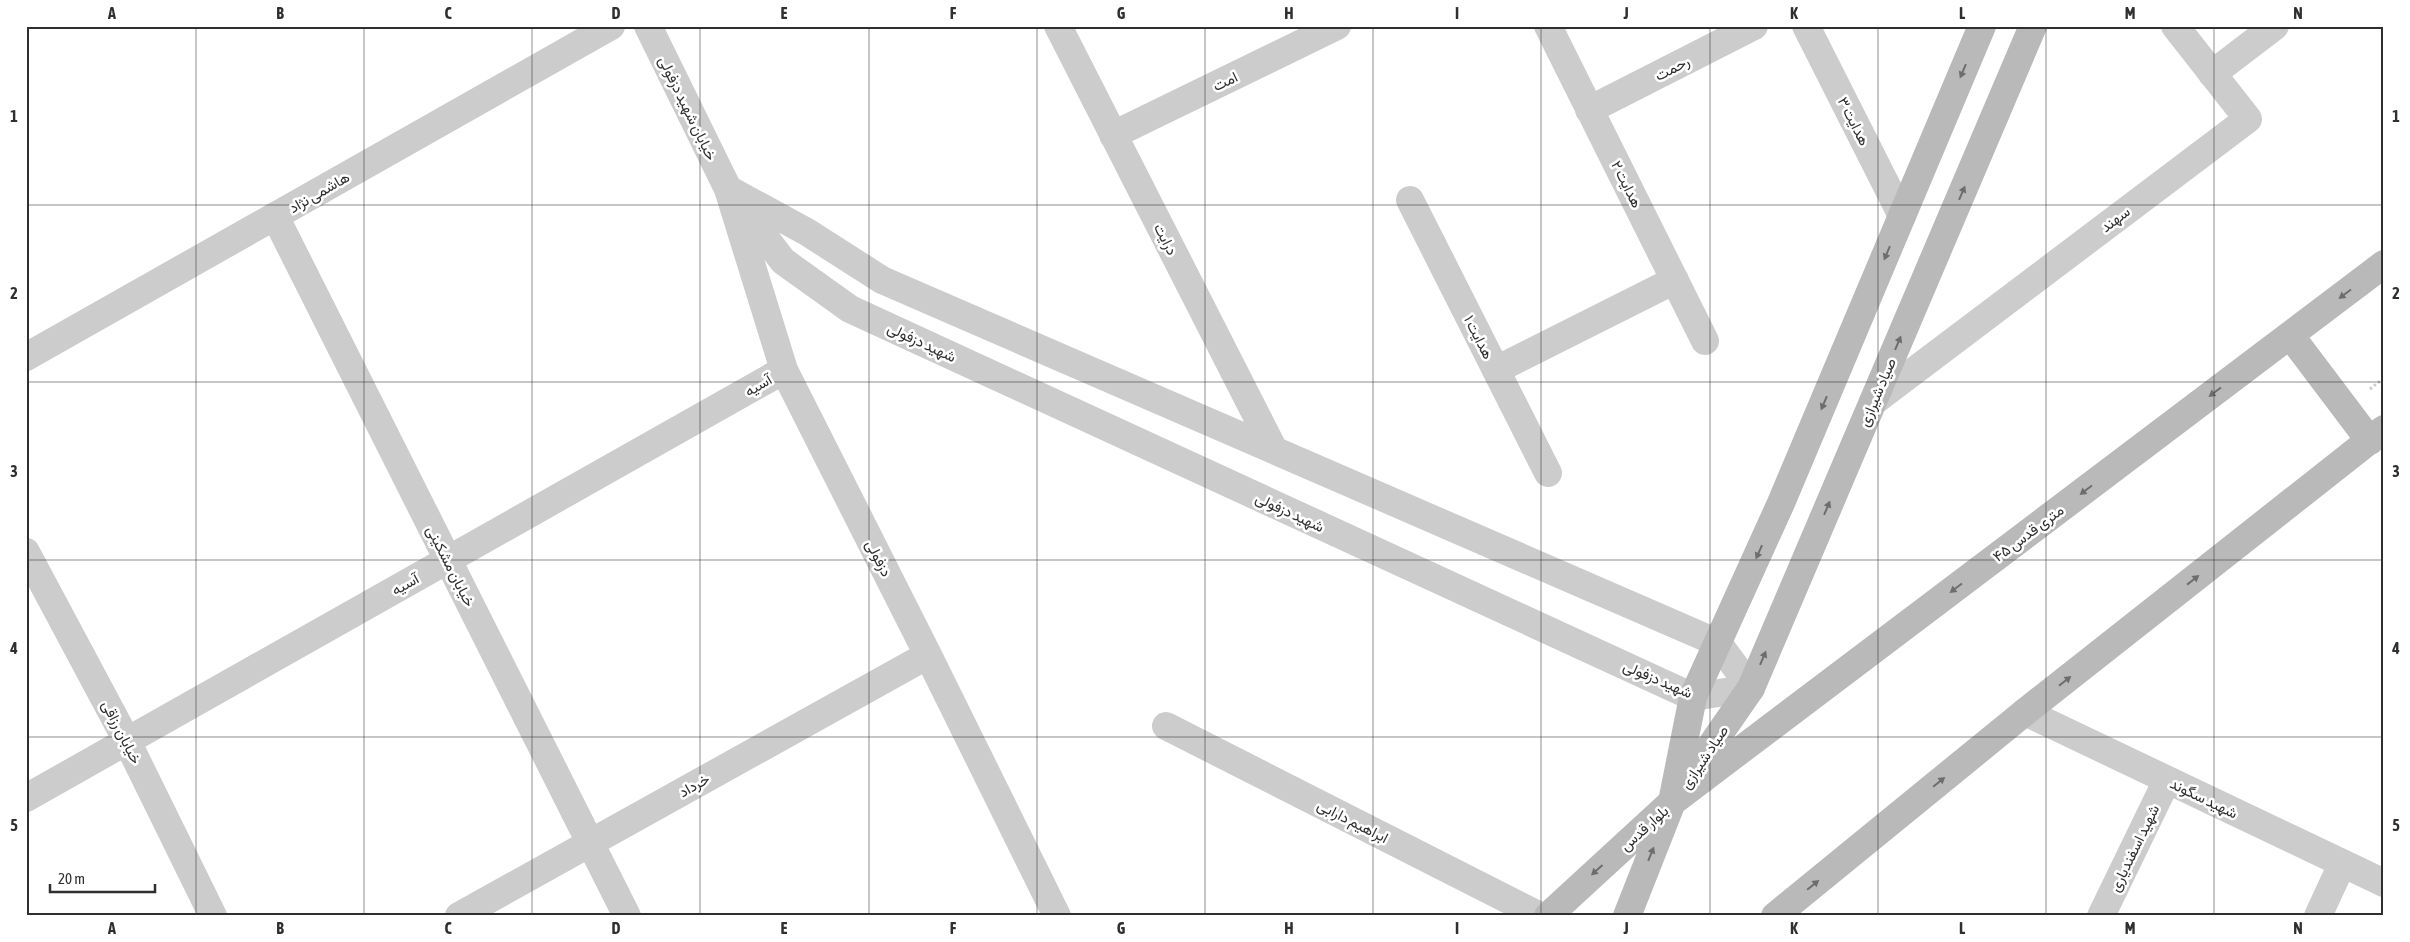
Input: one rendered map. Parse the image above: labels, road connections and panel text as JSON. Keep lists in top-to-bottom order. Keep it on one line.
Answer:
{"streets":{"main road":["صیاد شیرازی","۴۵ متری قدس","بلوار قدس"],"street":["رحمت","امت","خیابان شهید دزفولی","هدایت ۳","هدایت ۲","هاشمی نژاد","سهند","درایت","هدایت ۱","شهید دزفولی","آسیه","دزفولی","خیابان مشکینی","خیابان رزاقی","خرداد","شهید سگوند","ابراهیم دارابی","شهید اسفندیاری"]},"crossings":[["رحمت","هدایت ۲"],["امت","درایت"],["خیابان شهید دزفولی","شهید دزفولی"],["خیابان شهید دزفولی","دزفولی"],["هدایت ۳","صیاد شیرازی"],["هاشمی نژاد","خیابان مشکینی"],["سهند","صیاد شیرازی"],["شهید دزفولی","صیاد شیرازی"],["شهید دزفولی","دزفولی"],["آسیه","دزفولی"],["آسیه","خیابان مشکینی"],["آسیه","خیابان رزاقی"],["صیاد شیرازی","۴۵ متری قدس"],["صیاد شیرازی","بلوار قدس"],["۴۵ متری قدس","بلوار قدس"],["دزفولی","خرداد"],["خیابان مشکینی","خرداد"],["شهید سگوند","شهید اسفندیاری"]],"scale_bar":"20 m","grid":{"columns":["A","B","C","D","E","F","G","H","I","J","K","L","M","N"],"rows":["1","2","3","4","5"]}}
